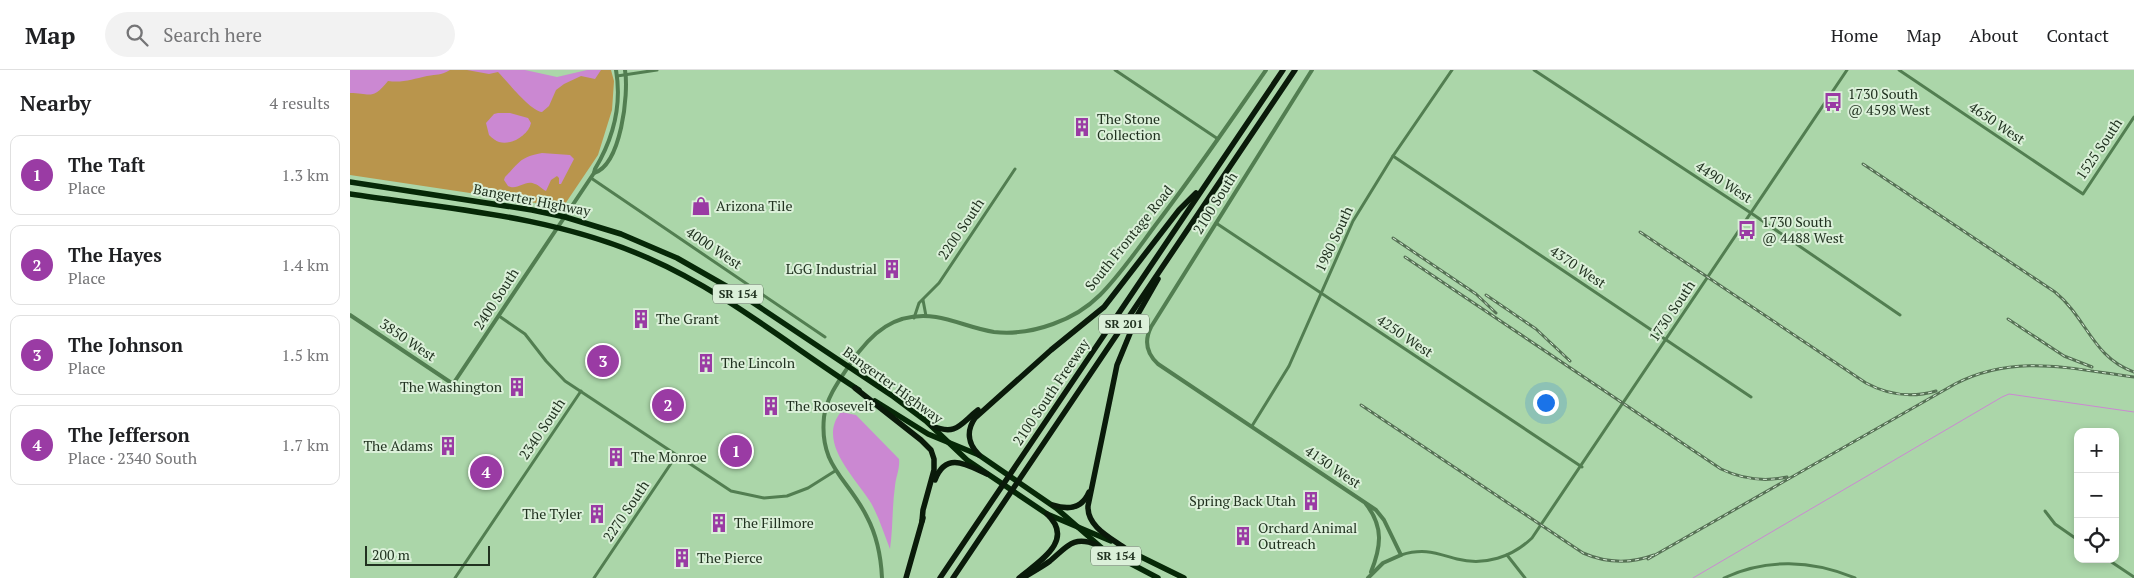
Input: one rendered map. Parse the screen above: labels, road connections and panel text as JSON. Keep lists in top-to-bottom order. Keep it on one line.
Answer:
{"streets":{"highway":["Bangerter Highway","SR 154","SR 201","2100 South Freeway"],"street":["4650 West","1525 South","4490 West","2100 South","2200 South","South Frontage Road","1980 South","4000 West","4370 West","2400 South","1730 South","4250 West","3850 West","2340 South","4130 West","2270 South"]},"crossings":[["4650 West","1525 South"],["4490 West","1730 South"],["Bangerter Highway","South Frontage Road"],["Bangerter Highway","2400 South"],["2100 South","4250 West"],["2100 South","4130 West"],["2200 South","South Frontage Road"],["1980 South","4370 West"],["1980 South","4250 West"],["1980 South","4130 West"],["4000 West","2400 South"],["4370 West","1730 South"],["2400 South","3850 West"],["1730 South","4250 West"]],"places":{"bus stop":["1730 South @ 4598 West","1730 South @ 4488 West"],"building":["The Stone Collection","LGG Industrial","The Grant","The Lincoln","The Washington","The Roosevelt","The Adams","The Monroe","Spring Back Utah","The Tyler","The Fillmore","Orchard Animal Outreach","The Pierce"],"shop":["Arizona Tile"]},"scale_bar":"200 m","page":{"header":"Map","search":"Search here","nav":["Home","Map","About","Contact"],"heading":["Nearby","4 results"],"list":[{"mark":"1","name":"The Taft","note":"Place","value":"1.3 km"},{"mark":"2","name":"The Hayes","note":"Place","value":"1.4 km"},{"mark":"3","name":"The Johnson","note":"Place","value":"1.5 km"},{"mark":"4","name":"The Jefferson","note":"Place · 2340 South","value":"1.7 km"}],"pins":["3","2","1","4"],"map_buttons":["+","−"],"scale":"200 m"}}
